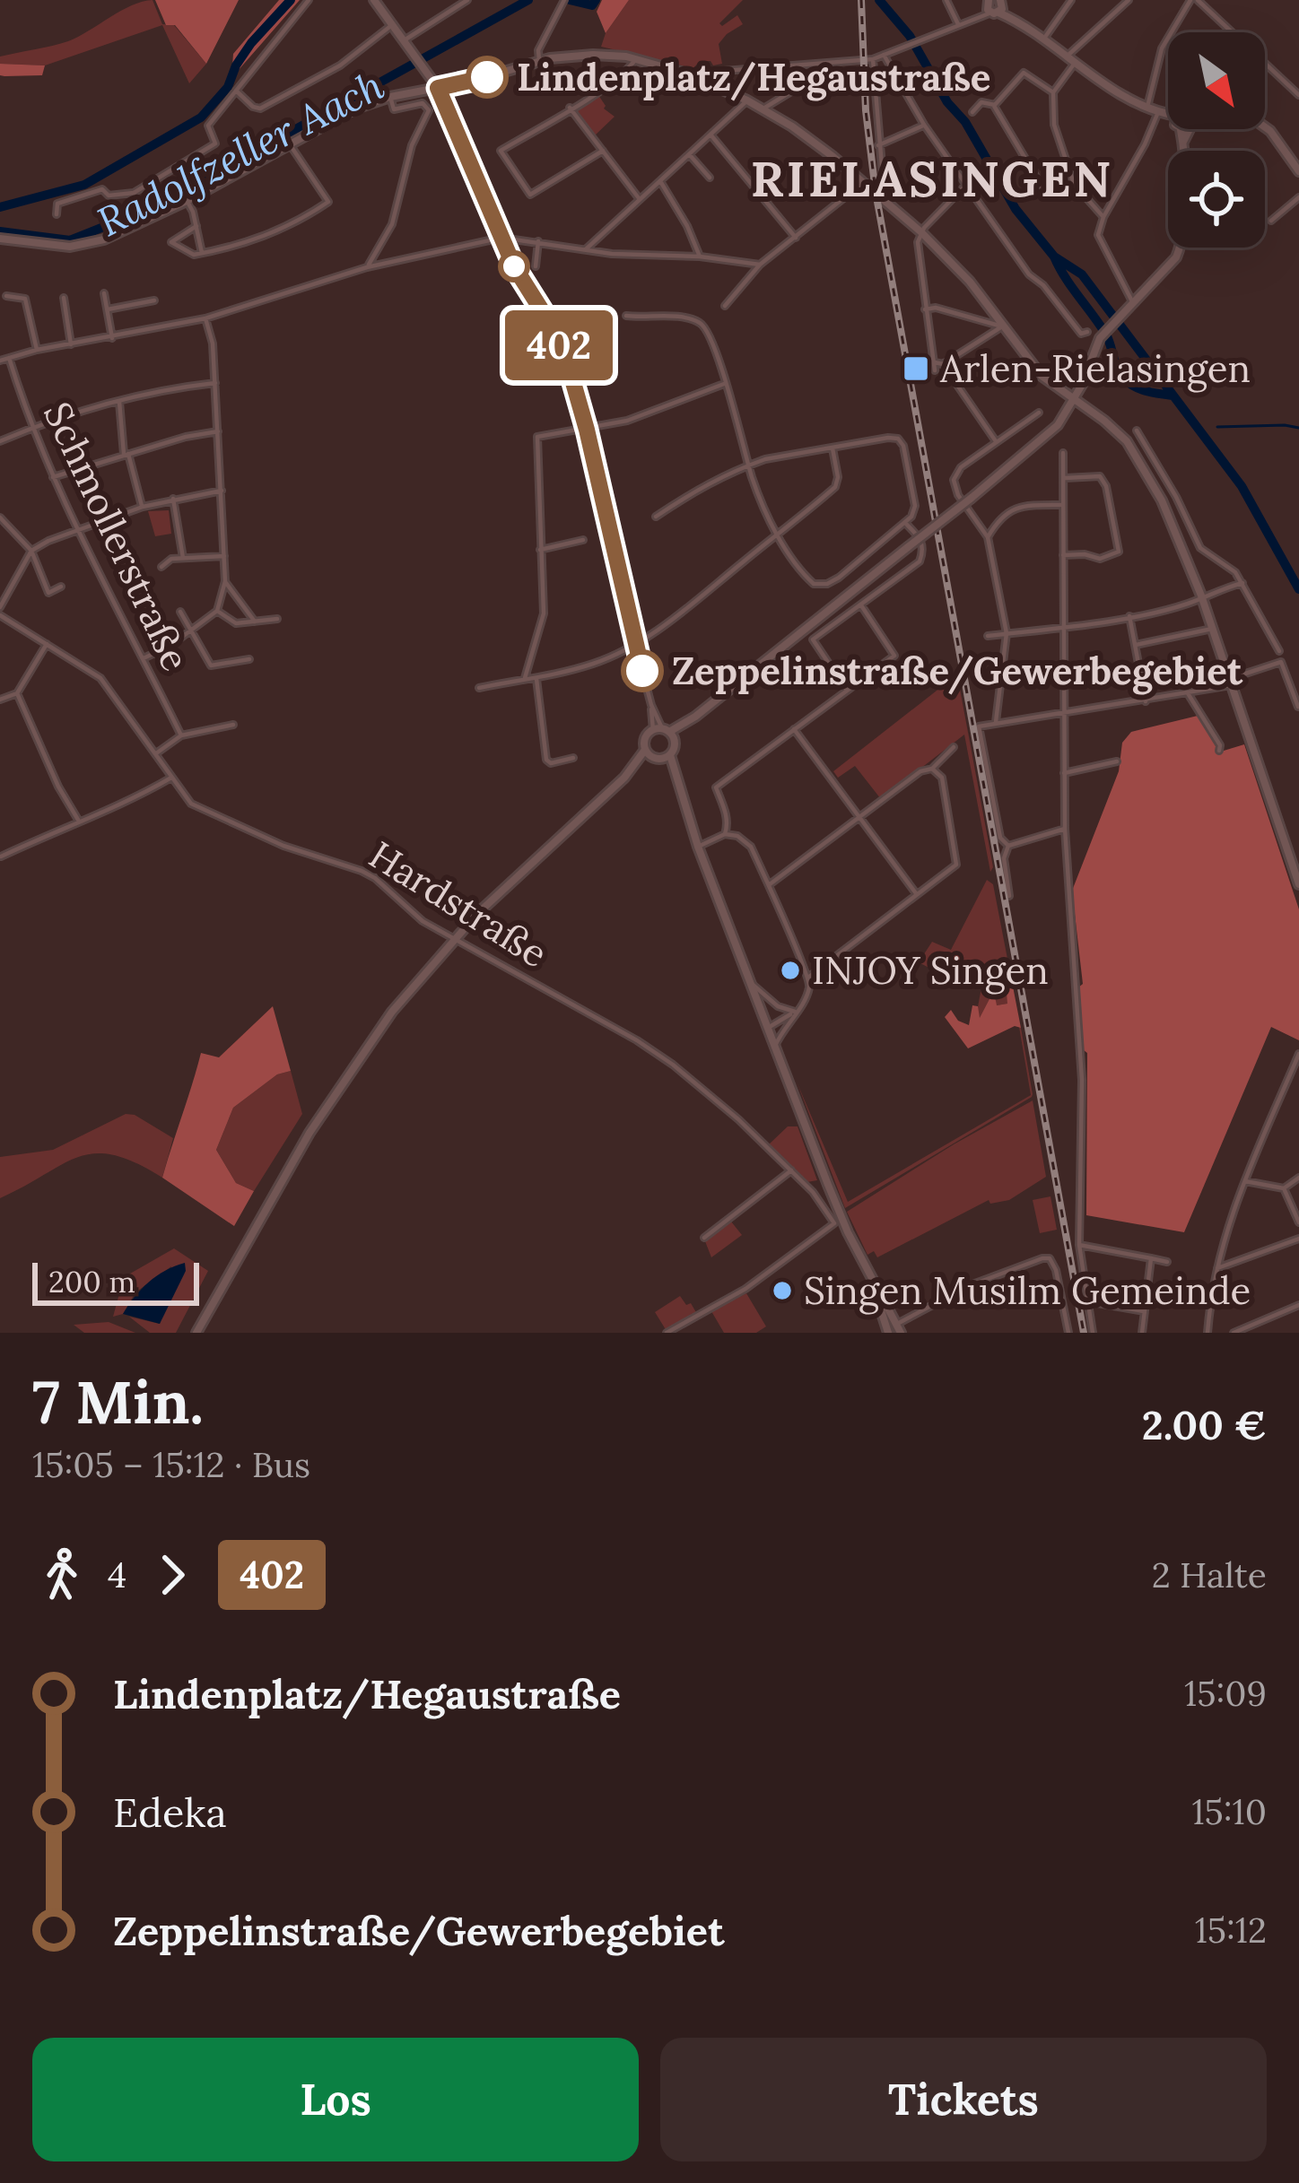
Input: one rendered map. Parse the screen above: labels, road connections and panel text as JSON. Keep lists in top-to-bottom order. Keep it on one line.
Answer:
{"streets":{"street":["Schmollerstraße","Hardstraße"]},"districts":["RIELASINGEN"],"water":["Radolfzeller Aach"],"places":{"other":["Lindenplatz/Hegaustraße","Zeppelinstraße/Gewerbegebiet","INJOY Singen","Singen Musilm Gemeinde"],"transit":["Arlen-Rielasingen"]},"lines":["bus line 402"],"scale_bar":"200 m","north":"bottom right","page":{"on_map":"402","scale":"200 m","heading":["7 Min.","15:05 – 15:12 · Bus","2.00 €"],"legs":["4","402","2 Halte"],"list":[{"name":"Lindenplatz/Hegaustraße","value":"15:09"},{"name":"Edeka","value":"15:10"},{"name":"Zeppelinstraße/Gewerbegebiet","value":"15:12"}],"buttons":["Los","Tickets"]}}
